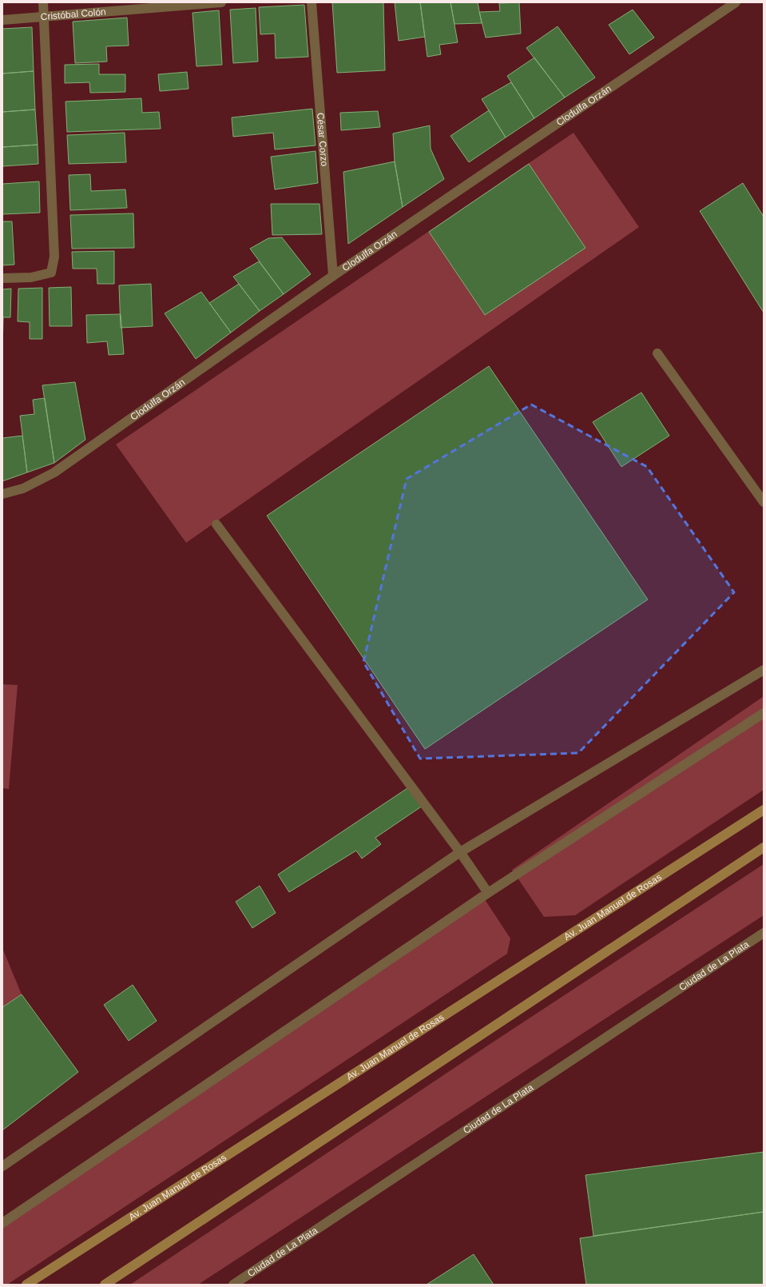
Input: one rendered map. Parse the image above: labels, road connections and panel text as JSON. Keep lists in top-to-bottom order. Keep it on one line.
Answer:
{"streets":{"main road":["Av. Juan Manuel de Rosas"],"street":["Cristóbal Colón","Clodulfa Orzán","César Corzo","Ciudad de La Plata"]},"crossings":[["Clodulfa Orzán","César Corzo"]]}
